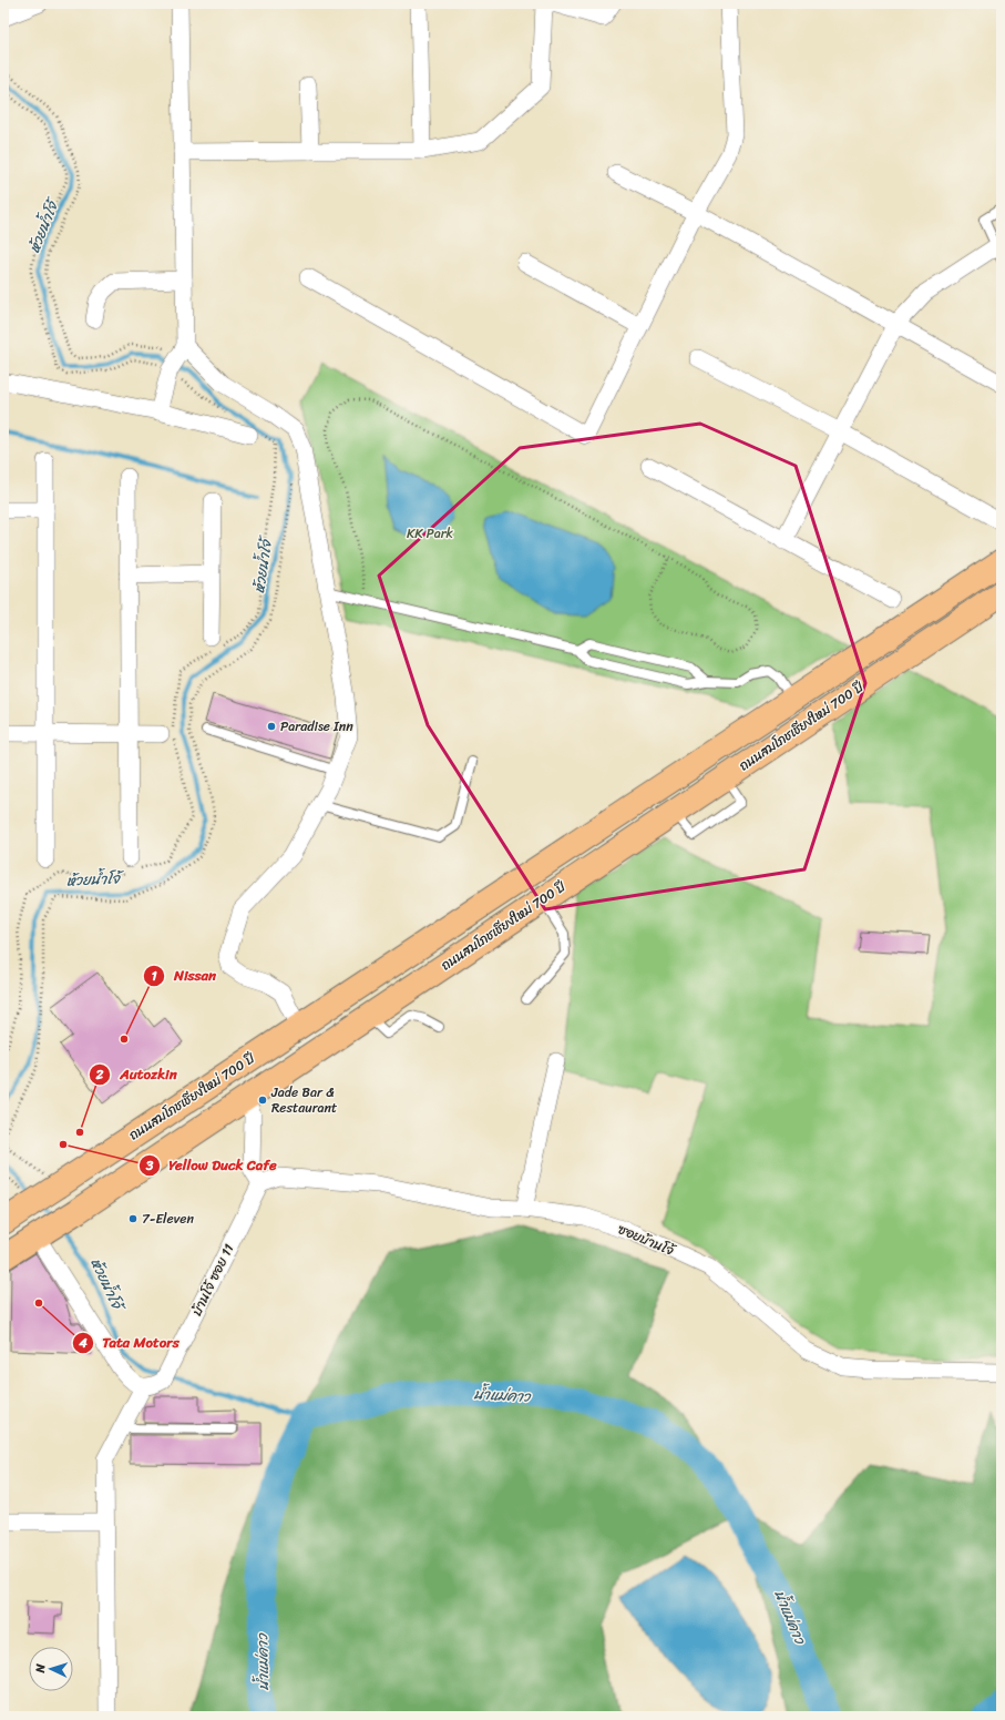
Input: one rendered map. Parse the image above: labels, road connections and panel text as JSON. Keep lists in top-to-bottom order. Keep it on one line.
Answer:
{"streets":{"main road":["ถนนสมโภชเชียงใหม่ 700 ปี"],"street":["ซอยบ้านโจ้","บ้านโจ้ ซอย 11"]},"crossings":[["ซอยบ้านโจ้","บ้านโจ้ ซอย 11"]],"water":["ห้วยน้ำโจ้","น้ำแม่คาว"],"parks":["KK Park"],"places":["Paradise Inn","Nissan","Jade Bar & Restaurant","Autozkin","Yellow Duck Cafe","7-Eleven","Tata Motors"],"north":"left"}
